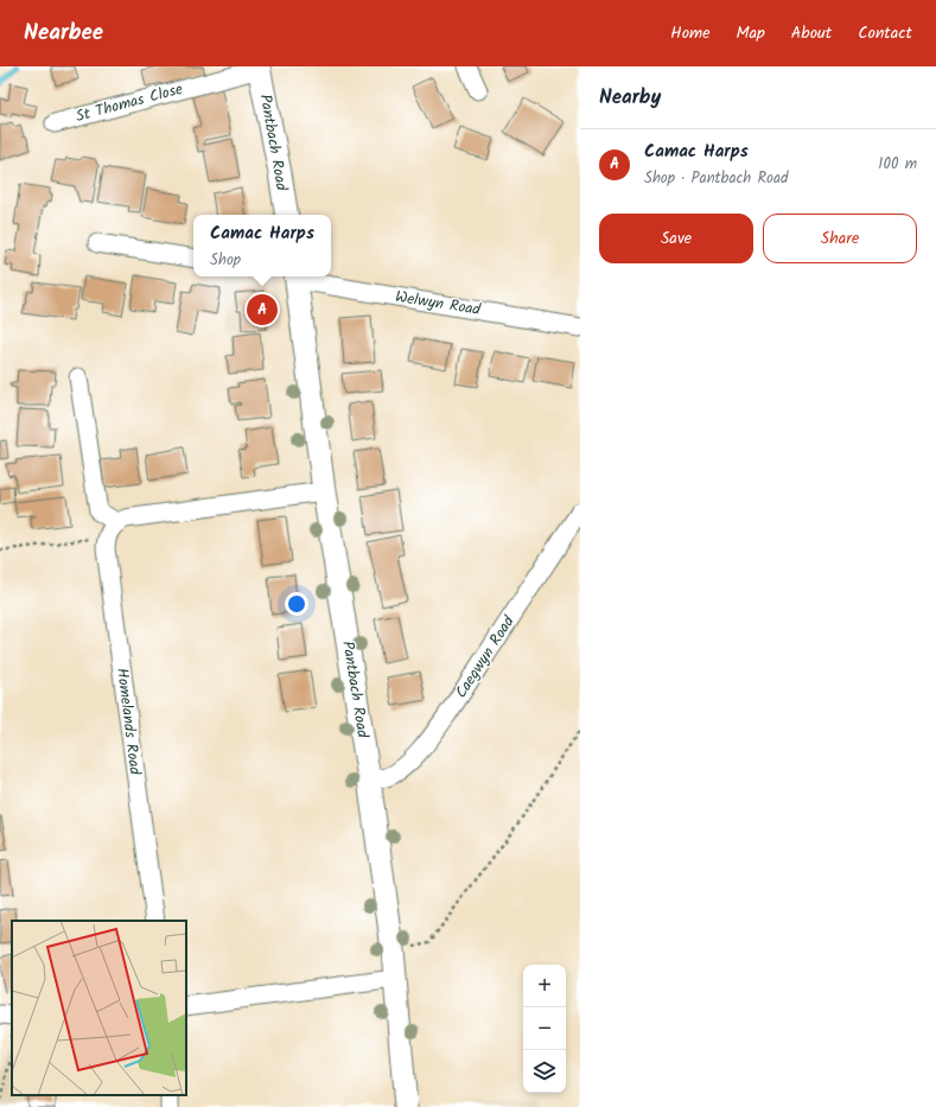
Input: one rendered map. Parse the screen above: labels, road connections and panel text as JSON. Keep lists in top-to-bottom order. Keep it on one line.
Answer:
{"streets":{"street":["St Thomas Close","Pantbach Road","Welwyn Road","Caegwyn Road","Homelands Road"]},"crossings":[["St Thomas Close","Pantbach Road"],["Pantbach Road","Caegwyn Road"]],"page":{"header":"Nearbee","nav":["Home","Map","About","Contact"],"heading":"Nearby","list":[{"mark":"A","name":"Camac Harps","note":"Shop · Pantbach Road","value":"100 m"}],"buttons":["Save","Share"],"popup":["Camac Harps","Shop"],"pins":"A","map_buttons":["+","−"]}}
